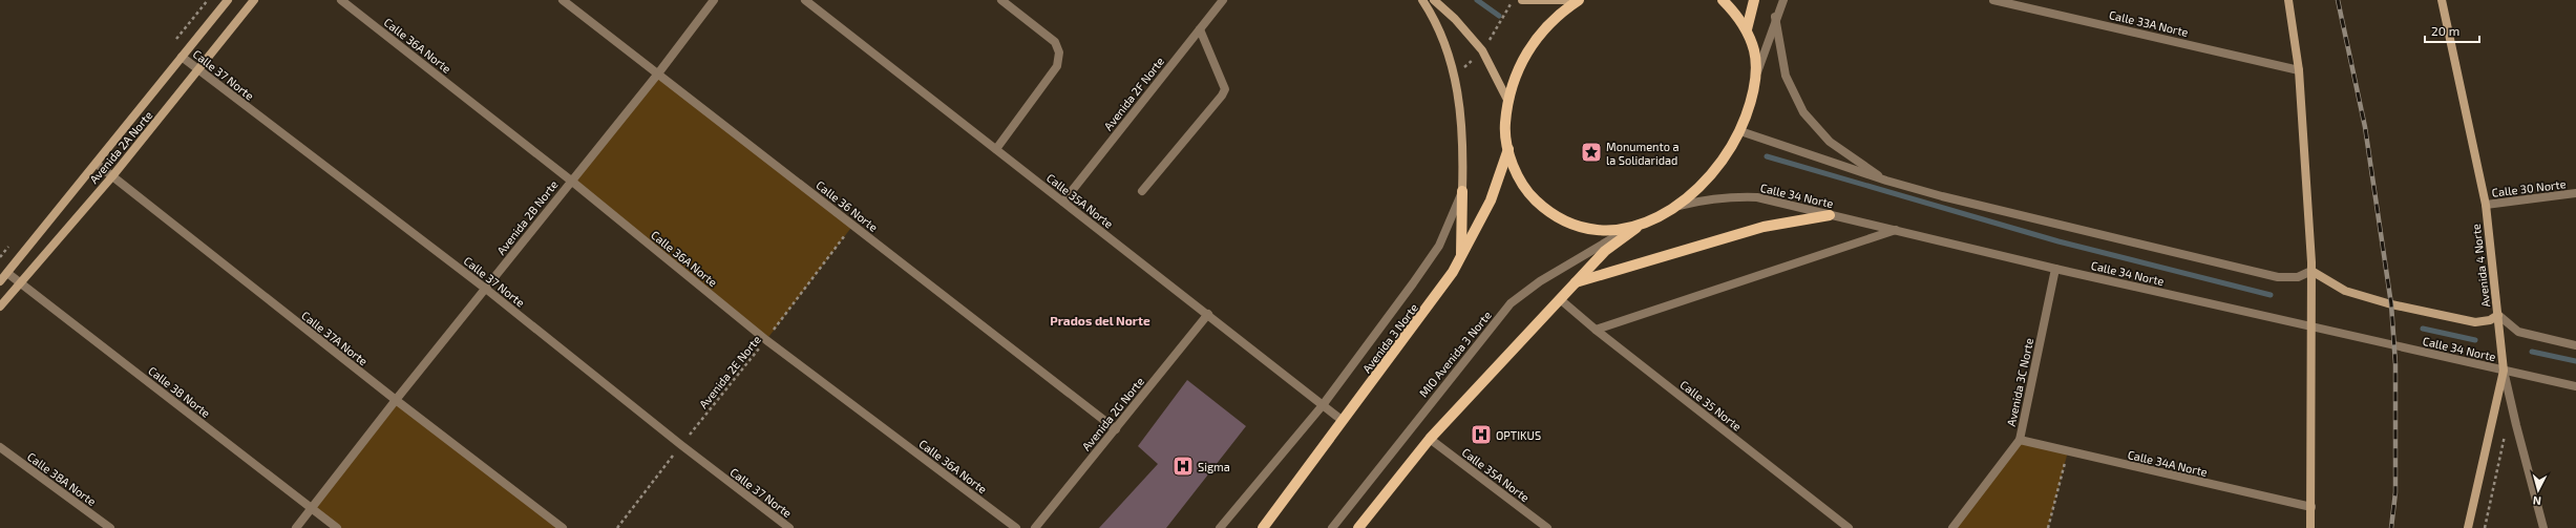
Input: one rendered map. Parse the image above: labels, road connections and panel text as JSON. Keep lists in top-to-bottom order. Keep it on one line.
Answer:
{"streets":{"main road":["Avenida 2A Norte","Avenida 4 Norte","Avenida 3 Norte"],"street":["Calle 33A Norte","Calle 36A Norte","Calle 37 Norte","Avenida 2F Norte","Calle 30 Norte","Calle 34 Norte","Calle 35A Norte","Calle 36 Norte","Avenida 2B Norte","Calle 37A Norte","MIO Avenida 3 Norte","Avenida 3C Norte","Calle 38 Norte","Calle 35 Norte","Avenida 2G Norte","Calle 34A Norte","Calle 38A Norte"],"path":["Avenida 2E Norte"]},"crossings":[["Calle 36A Norte","Avenida 2B Norte"],["Calle 36A Norte","Avenida 2E Norte"],["Calle 37 Norte","Avenida 2A Norte"],["Calle 37 Norte","Avenida 2B Norte"],["Calle 37 Norte","Avenida 2E Norte"],["Avenida 2F Norte","Calle 35A Norte"],["Avenida 2A Norte","Calle 37A Norte"],["Avenida 2A Norte","Calle 38 Norte"],["Calle 30 Norte","Avenida 4 Norte"],["Calle 34 Norte","Avenida 4 Norte"],["Calle 34 Norte","Avenida 3C Norte"],["Calle 35A Norte","Avenida 3 Norte"],["Calle 35A Norte","Avenida 2G Norte"],["Calle 36 Norte","Avenida 2B Norte"],["Calle 36 Norte","Avenida 2E Norte"],["Calle 36 Norte","Avenida 2G Norte"],["Avenida 2B Norte","Calle 37A Norte"],["Avenida 2B Norte","Calle 38 Norte"],["Avenida 3C Norte","Calle 34A Norte"]],"districts":["Prados del Norte"],"places":{"place":["Monumento a la Solidaridad"],"hospital":["OPTIKUS","Sigma"]},"scale_bar":"20 m","north":"bottom"}
